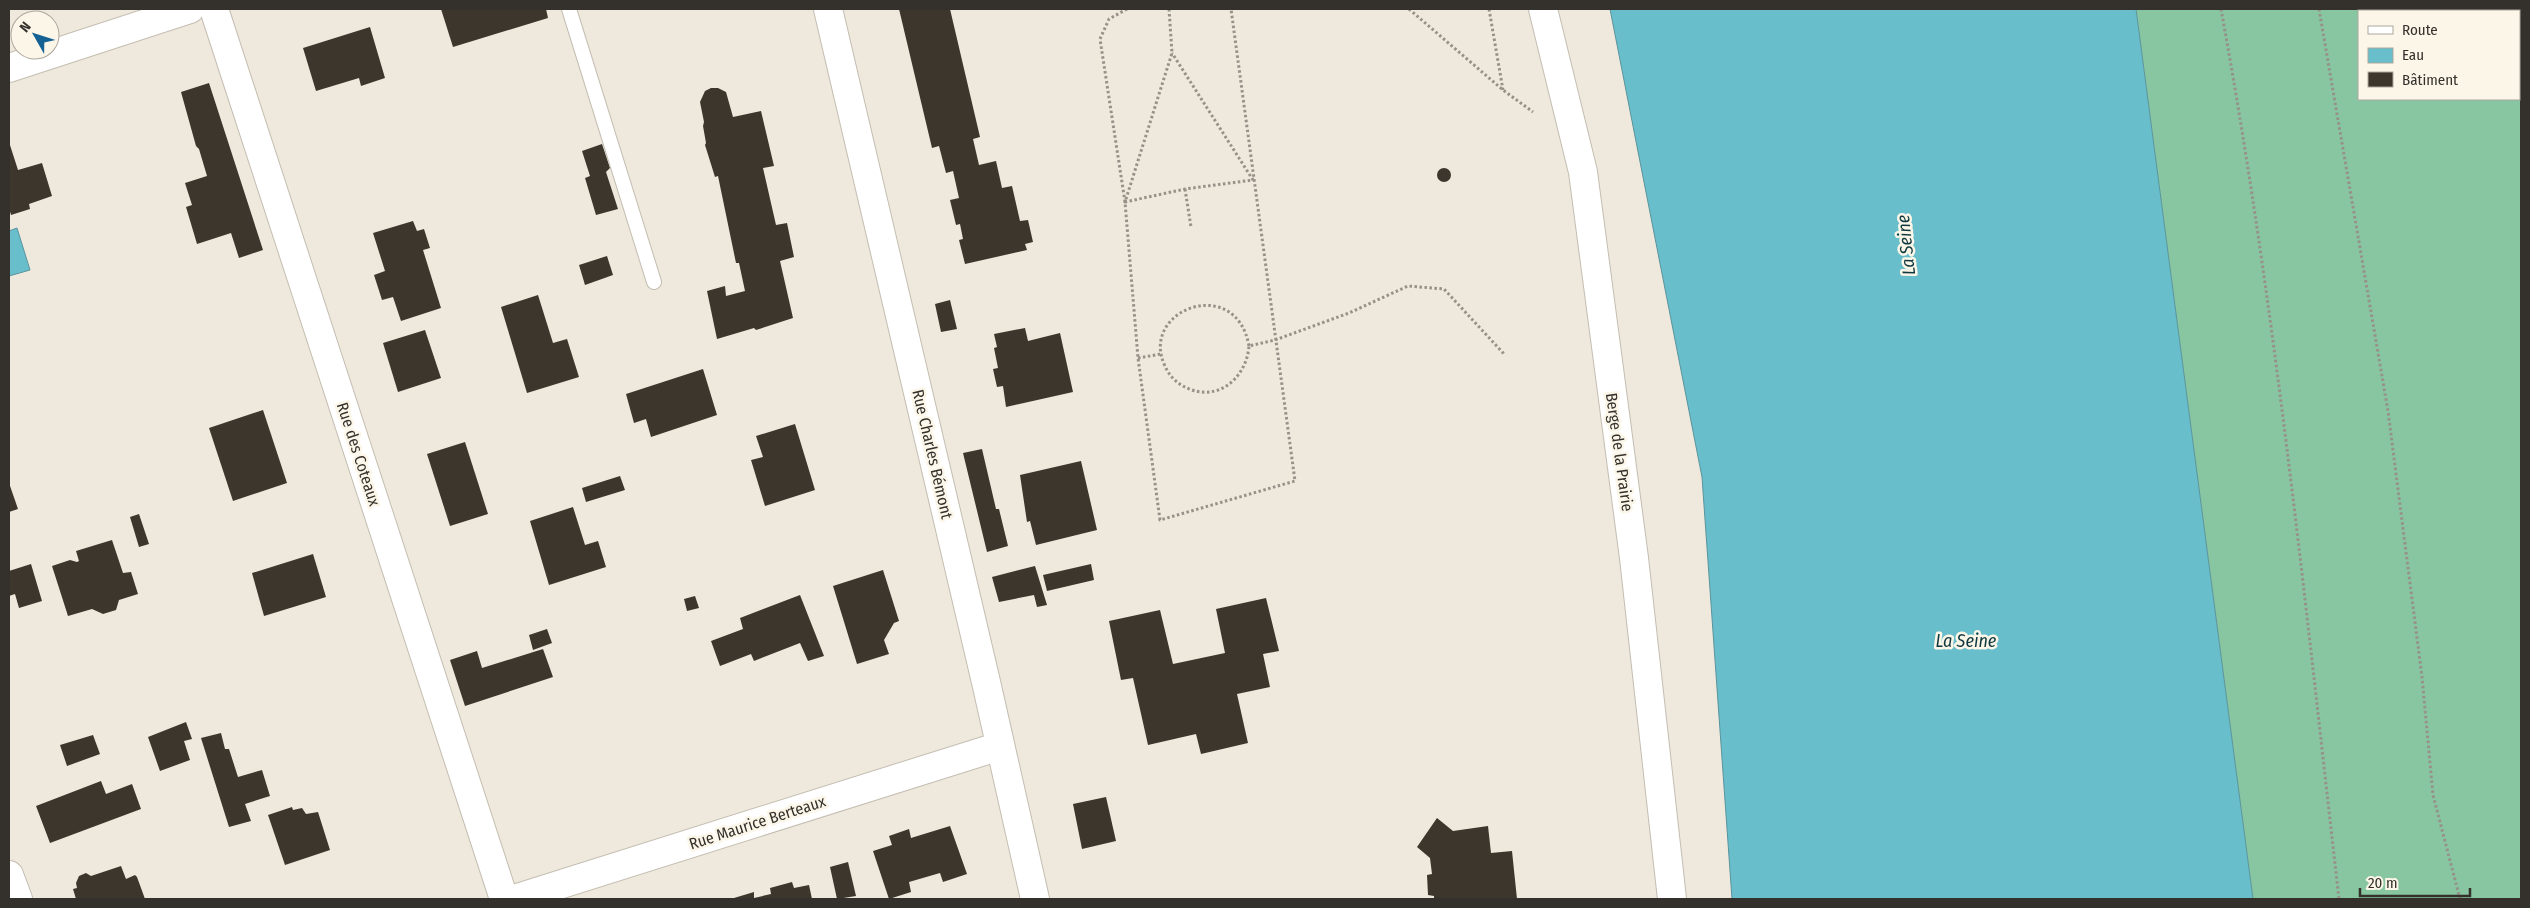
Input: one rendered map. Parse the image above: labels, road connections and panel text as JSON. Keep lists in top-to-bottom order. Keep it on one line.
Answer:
{"streets":{"street":["Berge de la Prairie","Rue des Coteaux","Rue Charles Bémont","Rue Maurice Berteaux"]},"crossings":[["Rue Charles Bémont","Rue Maurice Berteaux"]],"water":["La Seine"],"legend":["Route","Eau","Bâtiment"],"scale_bar":"20 m","north":"top left"}
